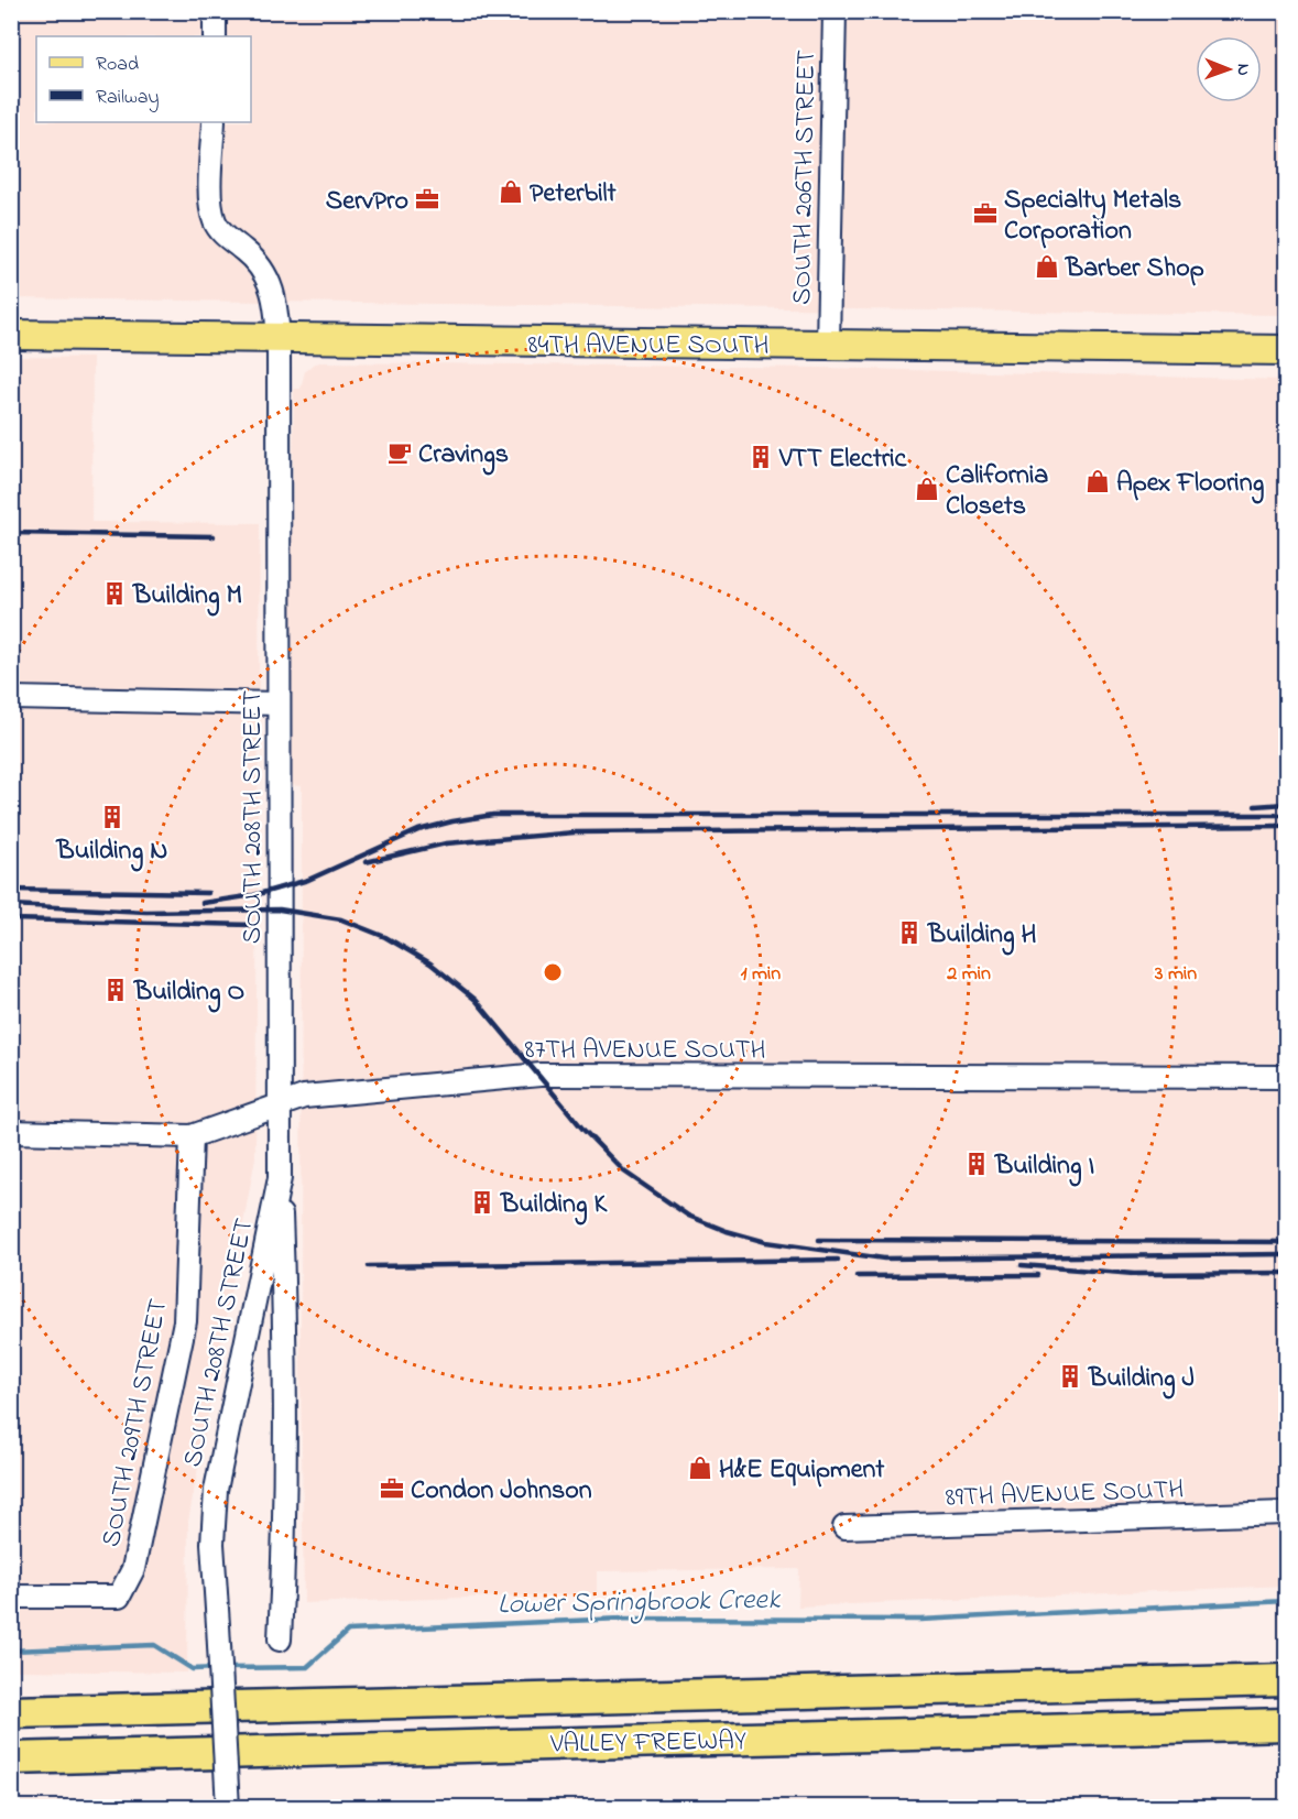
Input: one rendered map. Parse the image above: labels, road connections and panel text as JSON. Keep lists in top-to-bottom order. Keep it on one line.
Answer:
{"streets":{"highway":["VALLEY FREEWAY"],"main road":["84TH AVENUE SOUTH"],"street":["SOUTH 206TH STREET","SOUTH 208TH STREET","87TH AVENUE SOUTH","SOUTH 209TH STREET","89TH AVENUE SOUTH"]},"crossings":[["SOUTH 206TH STREET","84TH AVENUE SOUTH"],["84TH AVENUE SOUTH","SOUTH 208TH STREET"],["SOUTH 208TH STREET","87TH AVENUE SOUTH"],["87TH AVENUE SOUTH","SOUTH 209TH STREET"]],"water":["Lower Springbrook Creek"],"places":{"shop":["Peterbilt","Barber Shop","Apex Flooring","California Closets","H&E Equipment"],"office":["ServPro","Specialty Metals Corporation","Condon Johnson"],"cafe":["Cravings"],"building":["VTT Electric","Building M","Building N","Building H","Building O","Building I","Building K","Building J"]},"legend":["Road","Railway"],"north":"right","rings":["1 min","2 min","3 min"]}
